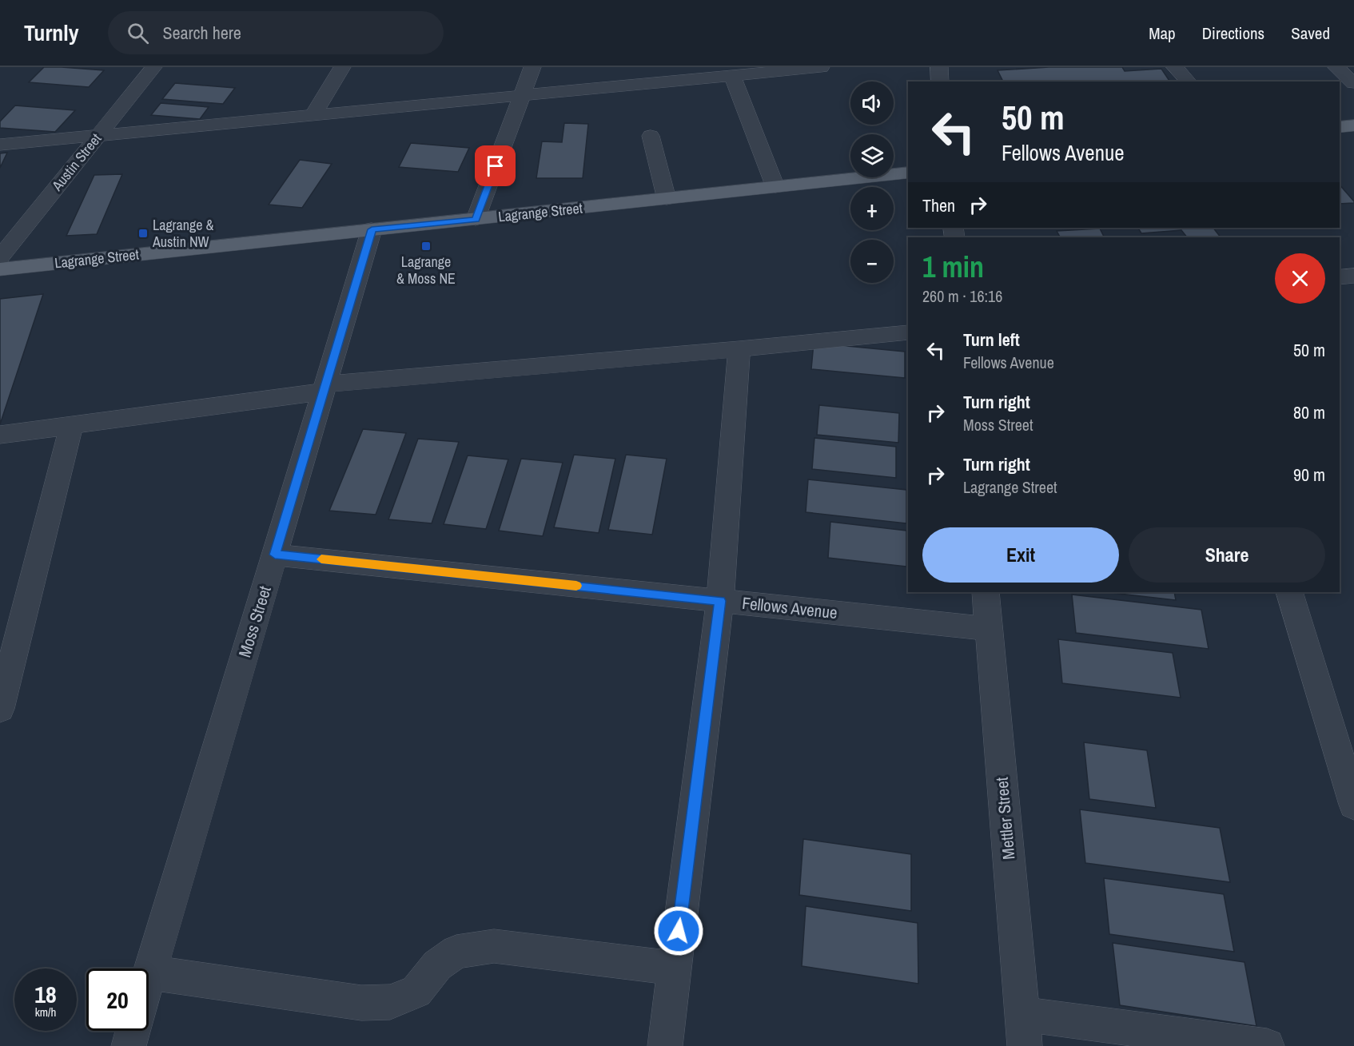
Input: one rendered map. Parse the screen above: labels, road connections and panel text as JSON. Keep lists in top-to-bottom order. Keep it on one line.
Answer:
{"streets":{"main road":["Lagrange Street"],"street":["Austin Street","Fellows Avenue","Moss Street","Mettler Street"]},"crossings":[["Lagrange Street","Moss Street"],["Fellows Avenue","Moss Street"],["Fellows Avenue","Mettler Street"]],"places":{"transit":["Lagrange & Austin NW","Lagrange & Moss NE"]},"page":{"header":"Turnly","search":"Search here","nav":["Map","Directions","Saved"],"map_buttons":["+","−"],"turn":["50 m","Fellows Avenue"],"then":"Then","heading":["1 min","260 m · 16:16"],"list":[{"name":"Turn left","note":"Fellows Avenue","value":"50 m"},{"name":"Turn right","note":"Moss Street","value":"80 m"},{"name":"Turn right","note":"Lagrange Street","value":"90 m"}],"buttons":["Exit","Share"],"speed":"18 km/h","limit":"20"}}
